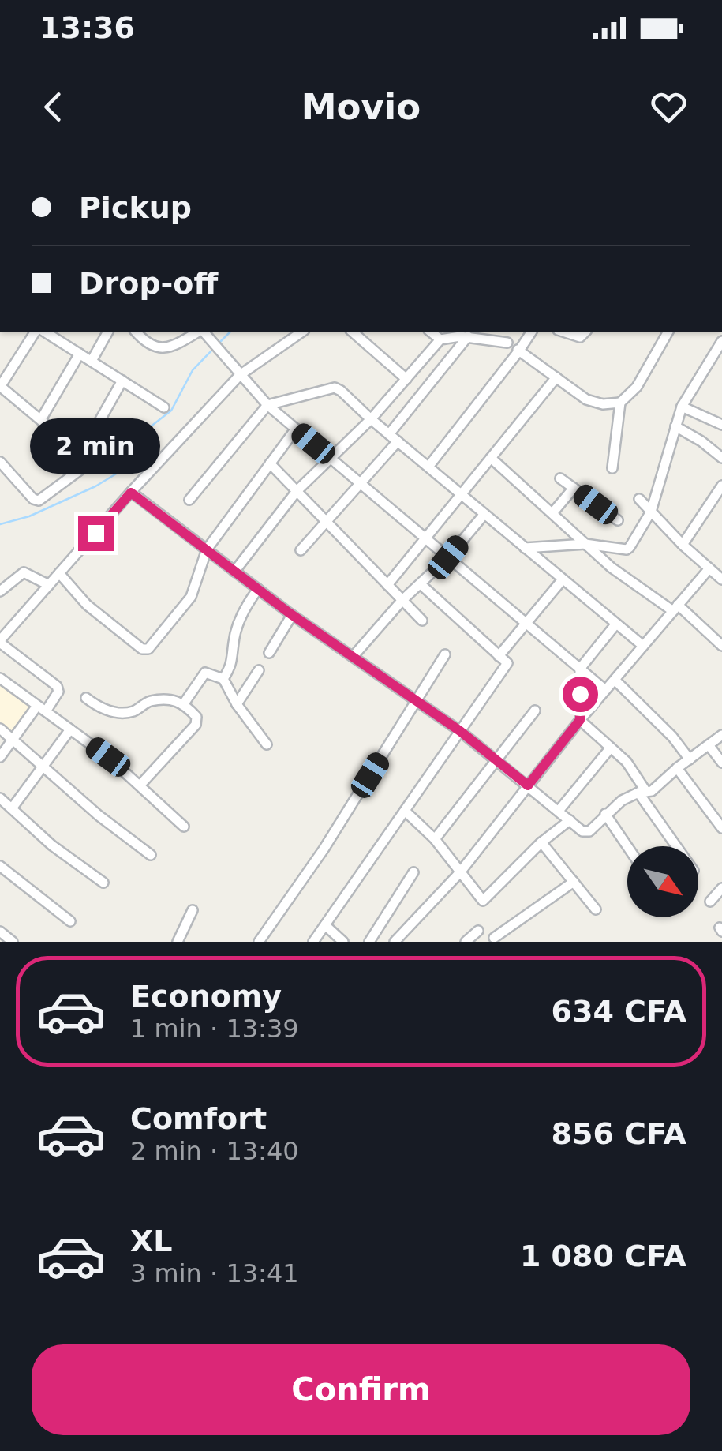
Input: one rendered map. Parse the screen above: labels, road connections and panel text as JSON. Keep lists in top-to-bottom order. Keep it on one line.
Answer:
{"north":"bottom right","page":{"status":"13:36","header":"Movio","banner":["Pickup","Drop-off"],"bubble":"2 min","list":[{"name":"Economy","note":"1 min · 13:39","value":"634 CFA"},{"name":"Comfort","note":"2 min · 13:40","value":"856 CFA"},{"name":"XL","note":"3 min · 13:41","value":"1 080 CFA"}],"buttons":"Confirm"}}
